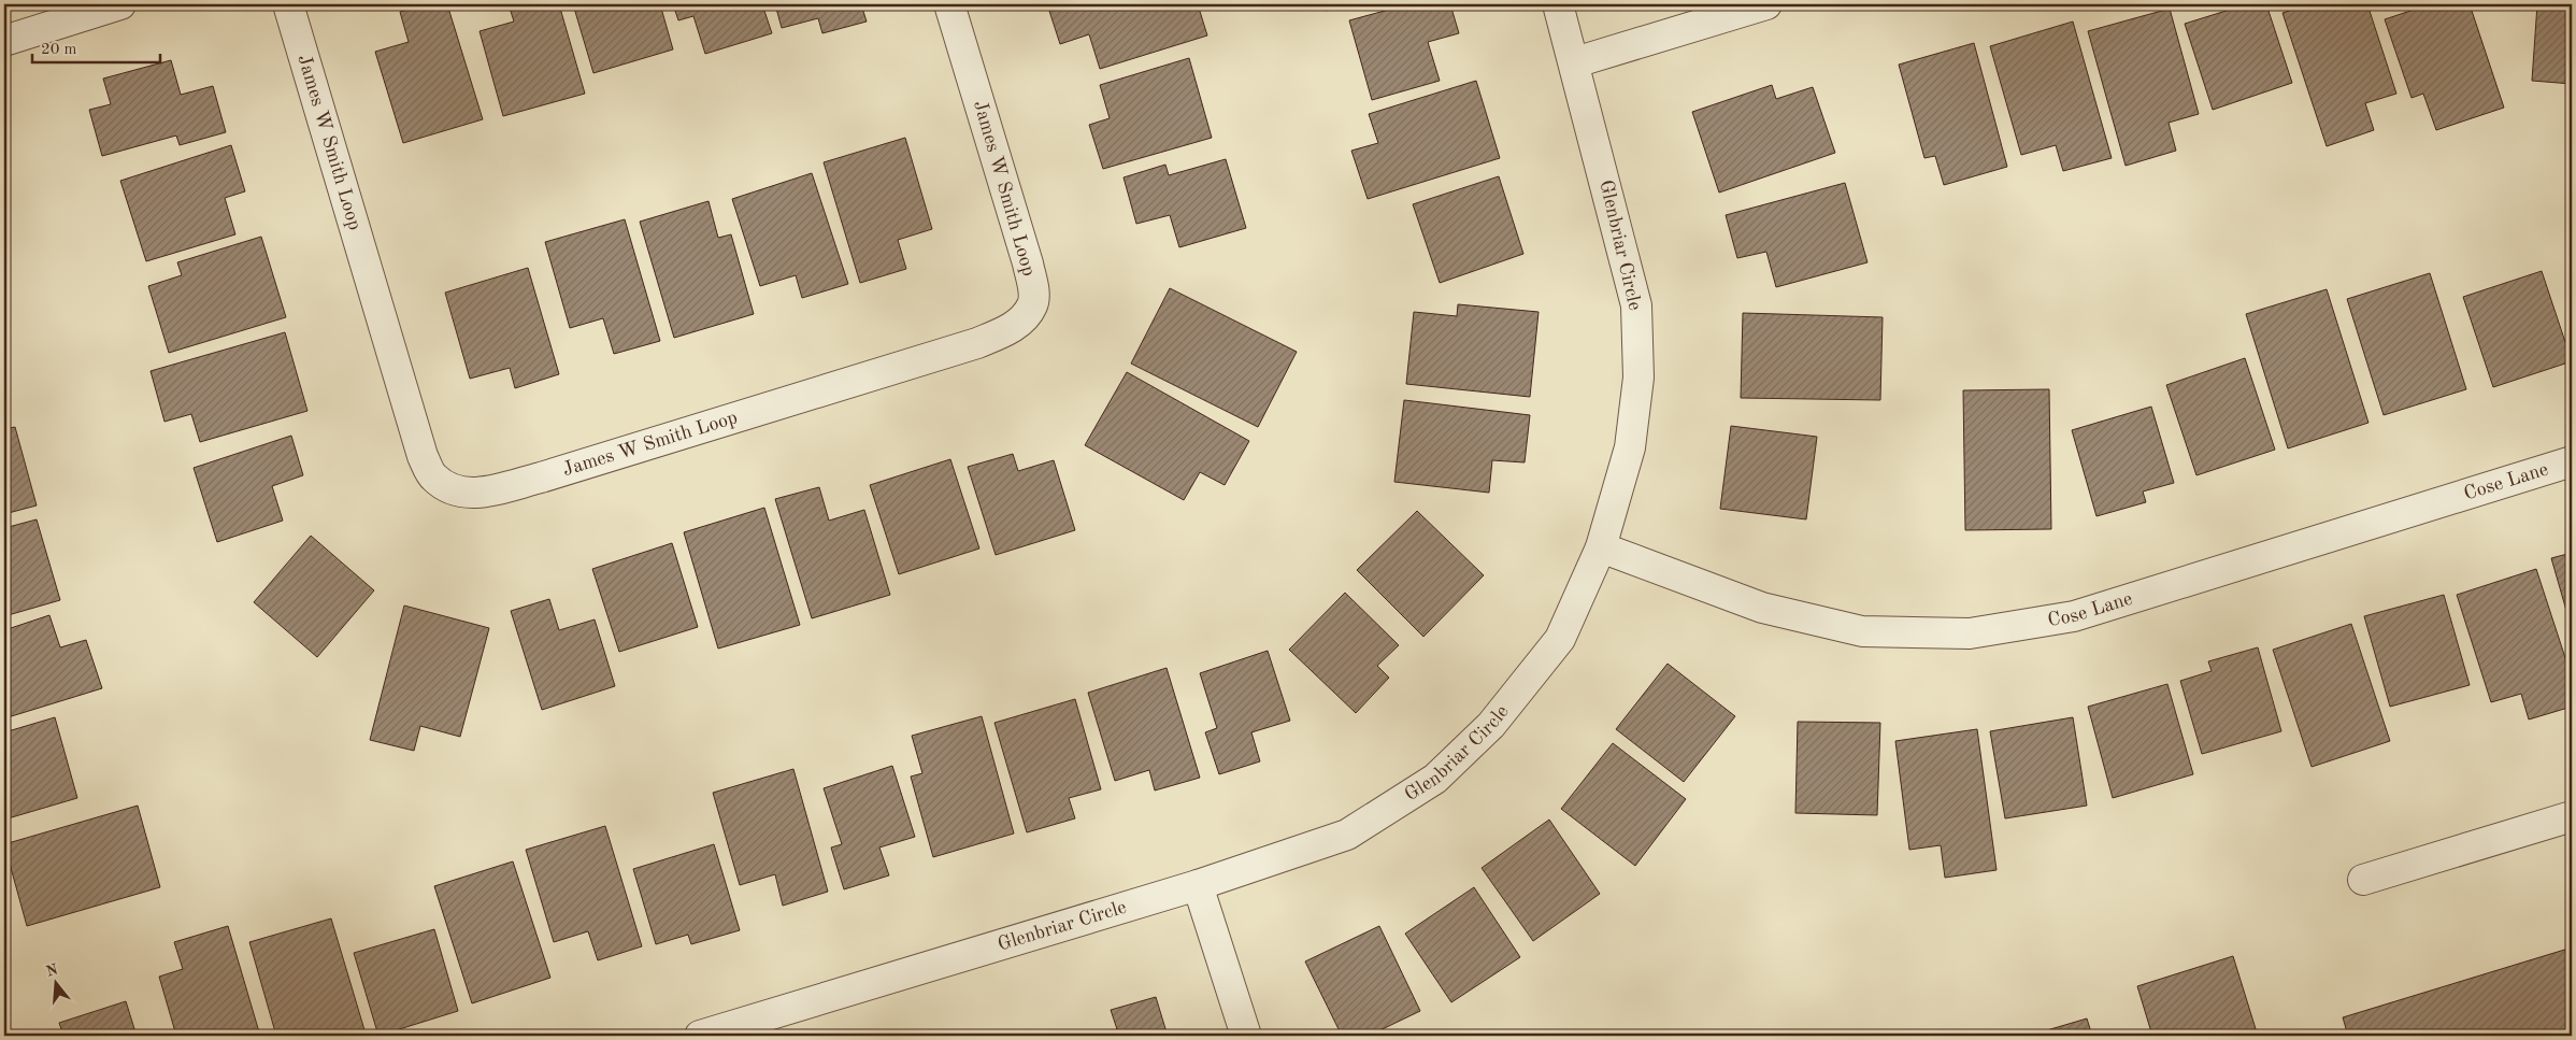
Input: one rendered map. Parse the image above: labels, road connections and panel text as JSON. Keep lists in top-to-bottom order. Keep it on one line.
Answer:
{"streets":{"street":["James W Smith Loop","Glenbriar Circle","Cose Lane"]},"crossings":[["Glenbriar Circle","Cose Lane"]],"scale_bar":"20 m","north":"top"}
